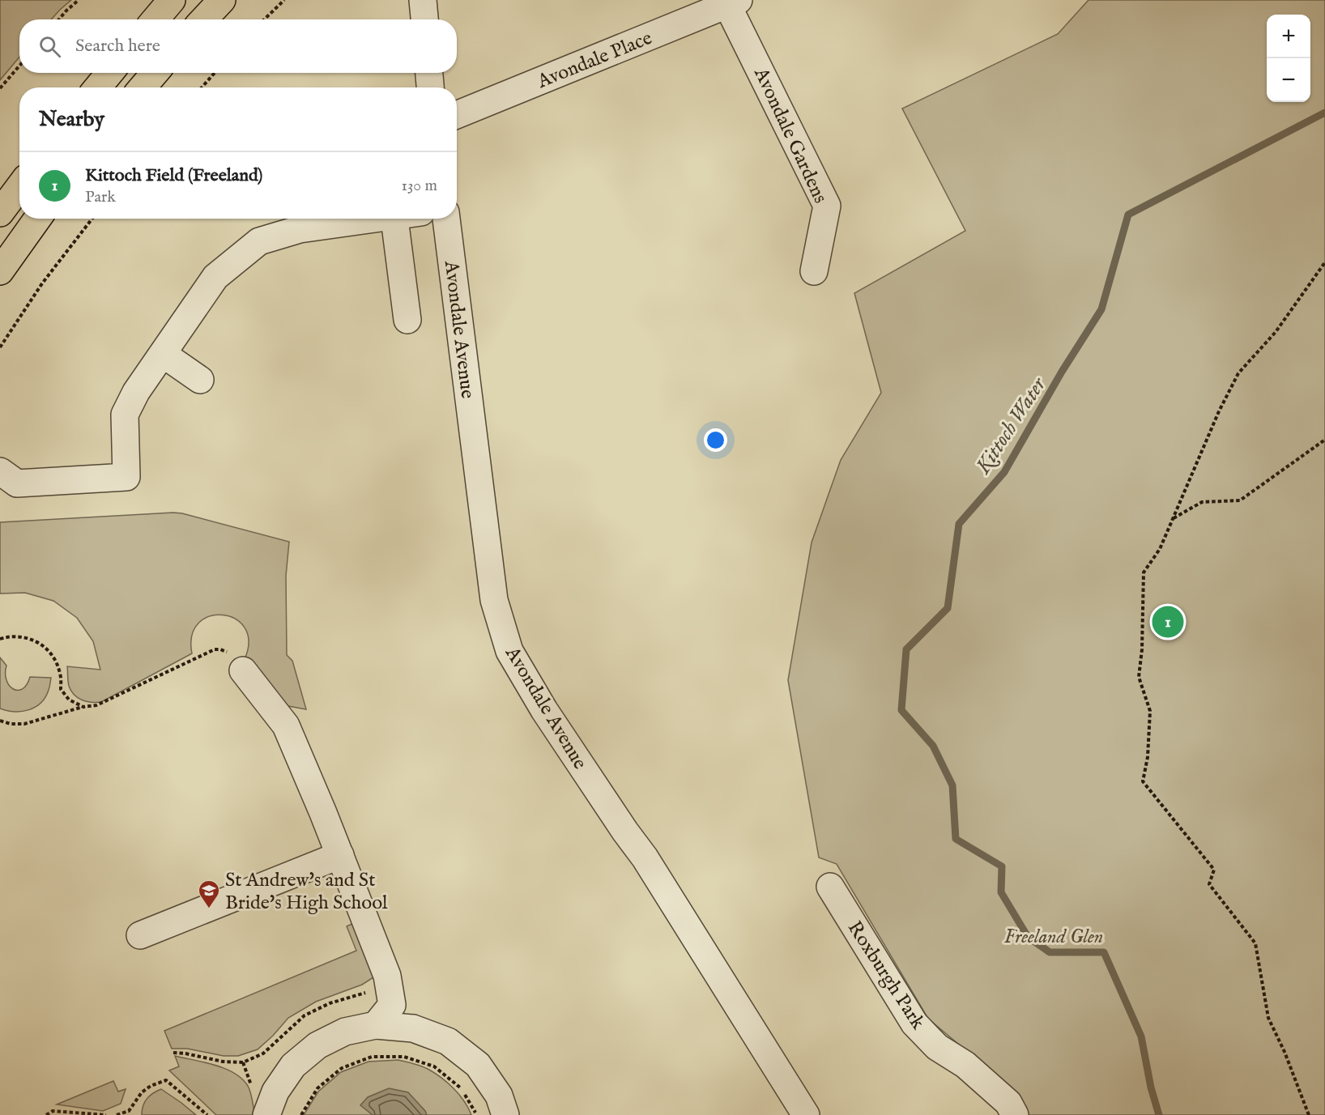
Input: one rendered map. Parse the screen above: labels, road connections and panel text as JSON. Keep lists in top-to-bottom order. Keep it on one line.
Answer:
{"streets":{"street":["Avondale Place","Avondale Gardens","Avondale Avenue","Roxburgh Park"]},"crossings":[["Avondale Place","Avondale Gardens"]],"water":["Kittoch Water"],"parks":["Freeland Glen"],"places":{"school or university":["St Andrew's and St Bride's High School"]},"page":{"map_buttons":["+","−"],"search":"Search here","heading":"Nearby","list":[{"mark":"1","name":"Kittoch Field (Freeland)","note":"Park","value":"130 m"}],"pins":"1"}}
